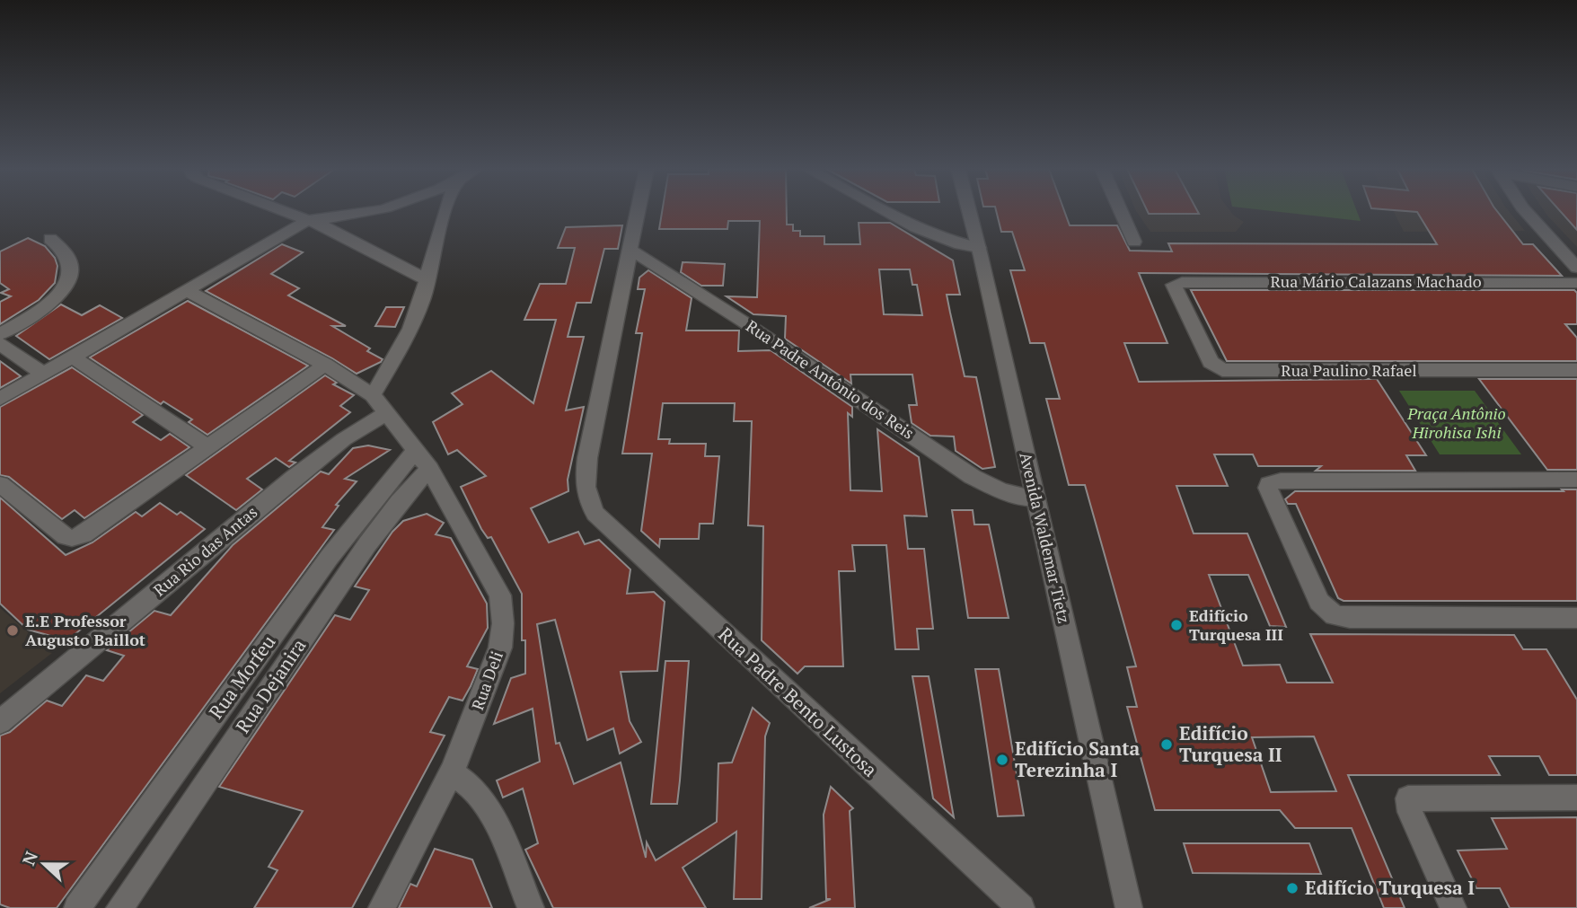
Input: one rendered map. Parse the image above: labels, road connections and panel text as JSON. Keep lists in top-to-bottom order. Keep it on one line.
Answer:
{"streets":{"street":["Rua Mário Calazans Machado","Rua Paulino Rafael","Rua Padre Antônio dos Reis","Avenida Waldemar Tietz","Rua Rio das Antas","Rua Morfeu","Rua Deli","Rua Dejanira","Rua Padre Bento Lustosa"]},"crossings":[["Rua Mário Calazans Machado","Rua Paulino Rafael"],["Rua Padre Antônio dos Reis","Avenida Waldemar Tietz"],["Rua Padre Antônio dos Reis","Rua Padre Bento Lustosa"],["Rua Rio das Antas","Rua Deli"],["Rua Morfeu","Rua Deli"],["Rua Deli","Rua Dejanira"]],"parks":["Praça Antônio Hirohisa Ishi"],"places":["Edifício Turquesa III","E.E Professor Augusto Baillot","Edifício Turquesa II","Edifício Santa Terezinha I","Edifício Turquesa I"],"north":"left"}
